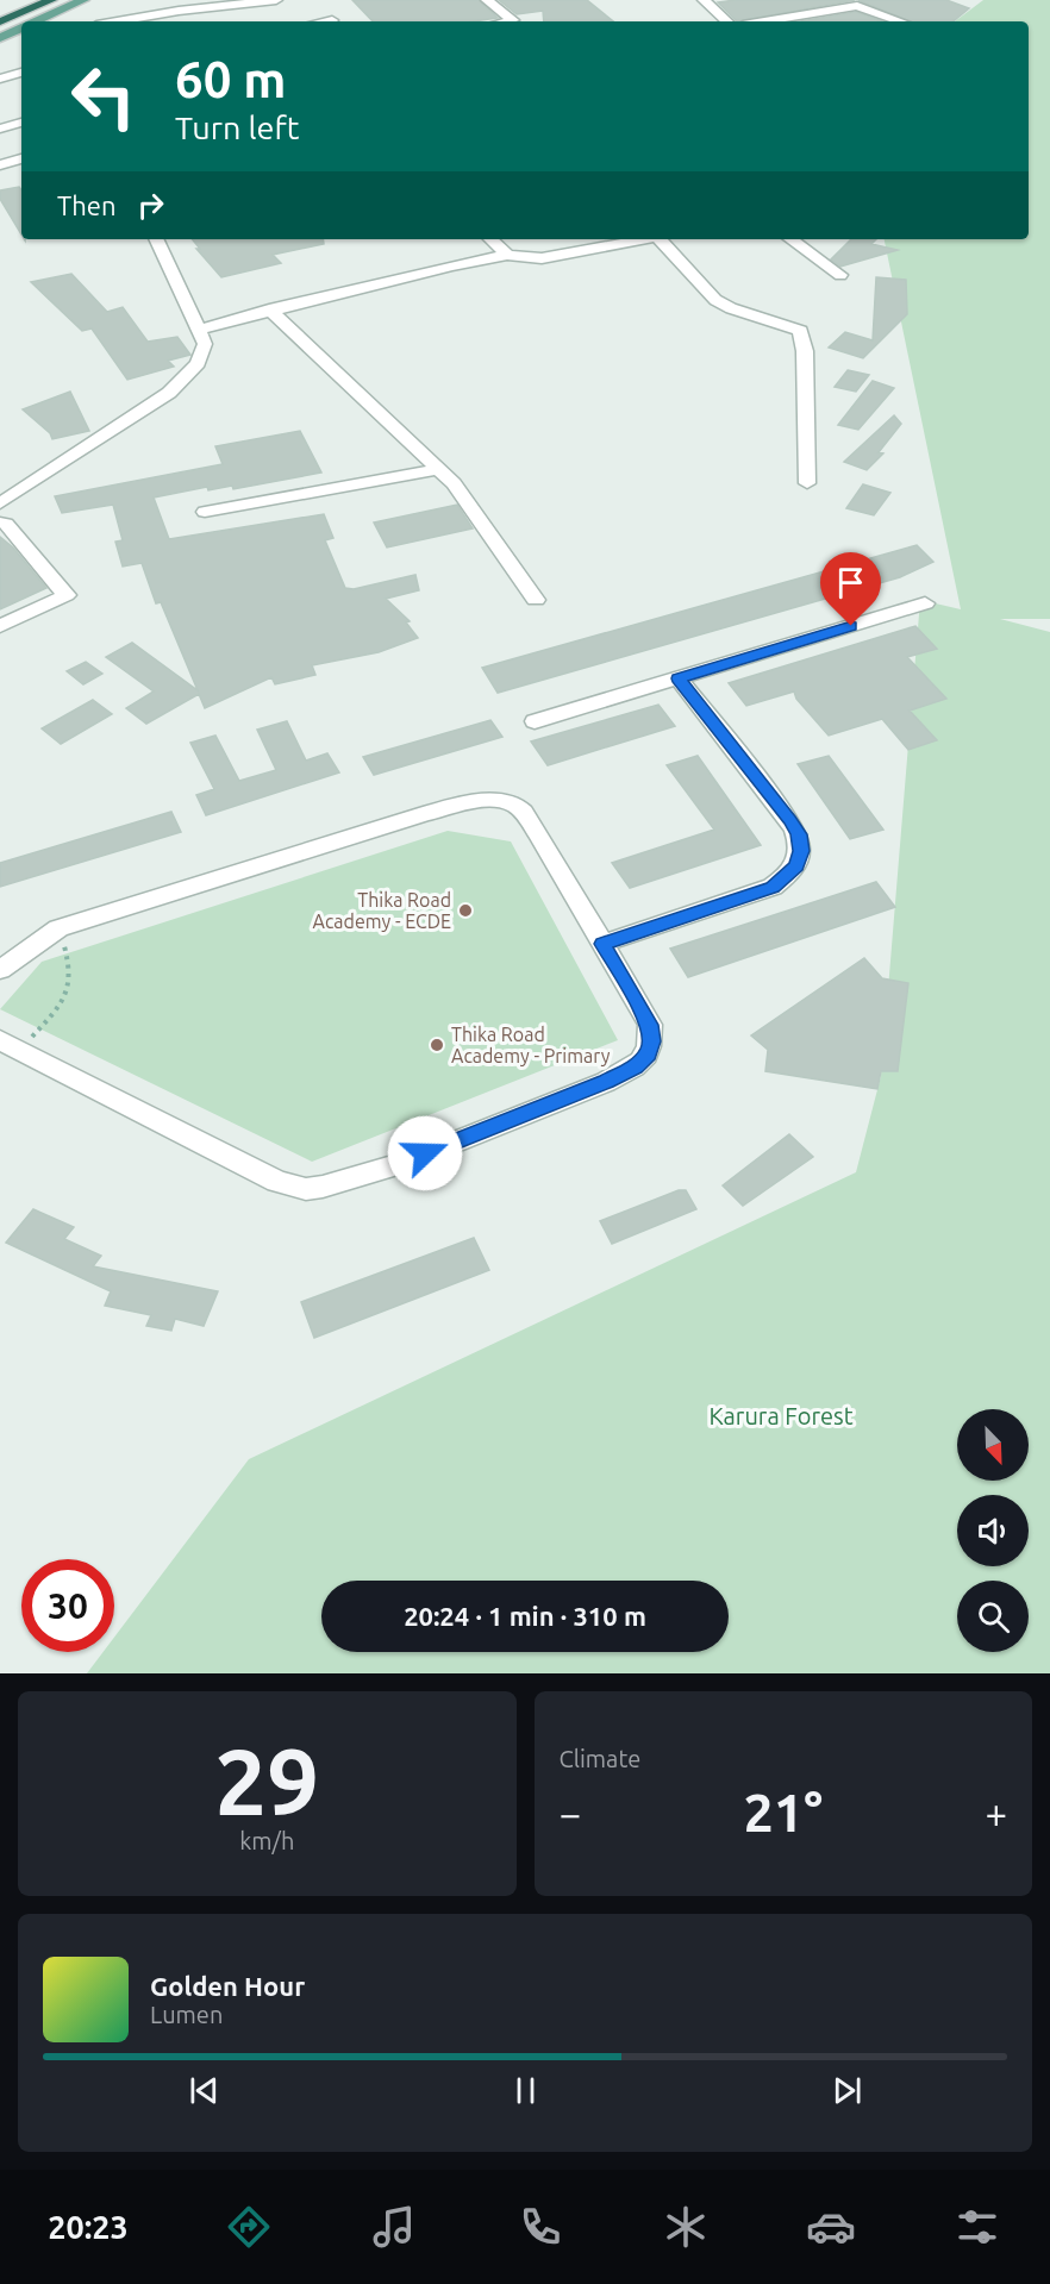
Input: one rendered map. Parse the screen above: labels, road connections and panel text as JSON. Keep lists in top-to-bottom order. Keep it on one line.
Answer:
{"parks":["Karura Forest"],"places":["Thika Road Academy - ECDE","Thika Road Academy - Primary"],"north":"bottom right","page":{"turn":["60 m","Turn left"],"then":"Then","limit":"30","trip":"20:24 · 1 min · 310 m","tile":[["29","km/h"],"Climate"],"heat":["−","21°","+"],"song":["Golden Hour","Lumen"],"tabs":"20:23"}}
